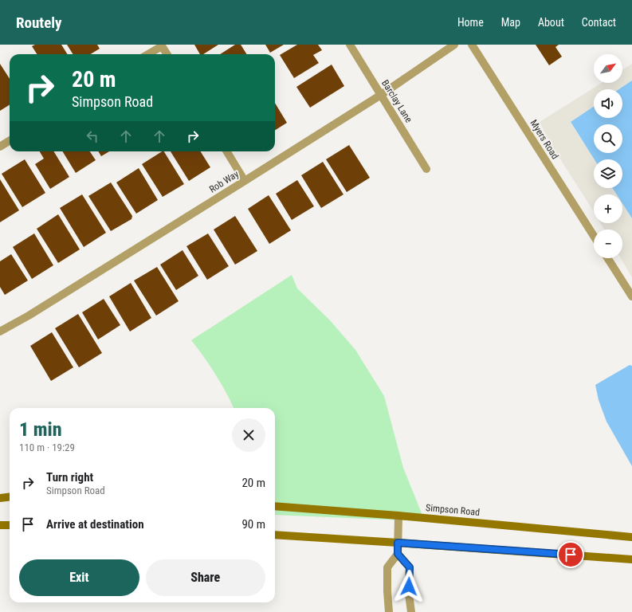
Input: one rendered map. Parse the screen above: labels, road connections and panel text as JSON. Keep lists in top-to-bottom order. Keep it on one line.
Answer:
{"streets":{"main road":["Simpson Road"],"street":["Barclay Lane","Myers Road","Rob Way"]},"crossings":[["Barclay Lane","Rob Way"]],"north":"top right","page":{"header":"Routely","nav":["Home","Map","About","Contact"],"map_buttons":["+","−"],"turn":["20 m","Simpson Road"],"heading":["1 min","110 m · 19:29"],"list":[{"name":"Turn right","note":"Simpson Road","value":"20 m"},{"name":"Arrive at destination","value":"90 m"}],"buttons":["Exit","Share"]}}
